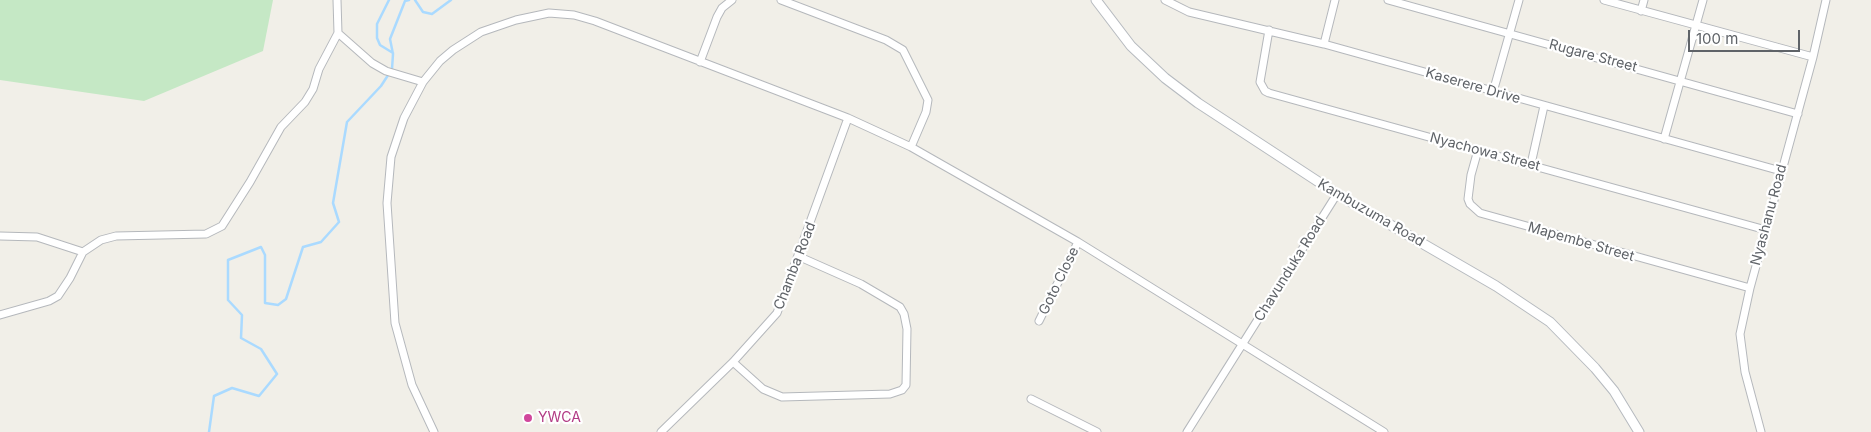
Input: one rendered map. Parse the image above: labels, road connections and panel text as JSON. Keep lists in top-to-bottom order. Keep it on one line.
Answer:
{"streets":{"main road":["Kambuzuma Road"],"street":["Rugare Street","Kaserere Drive","Nyachowa Street","Nyashanu Road","Mapembe Street","Chamba Road","Chavunduka Road","Goto Close"]},"crossings":[["Rugare Street","Nyashanu Road"],["Kaserere Drive","Nyachowa Street"],["Kaserere Drive","Nyashanu Road"],["Nyachowa Street","Nyashanu Road"],["Nyachowa Street","Mapembe Street"],["Kambuzuma Road","Chavunduka Road"],["Nyashanu Road","Mapembe Street"]],"places":["YWCA"],"scale_bar":"100 m"}
